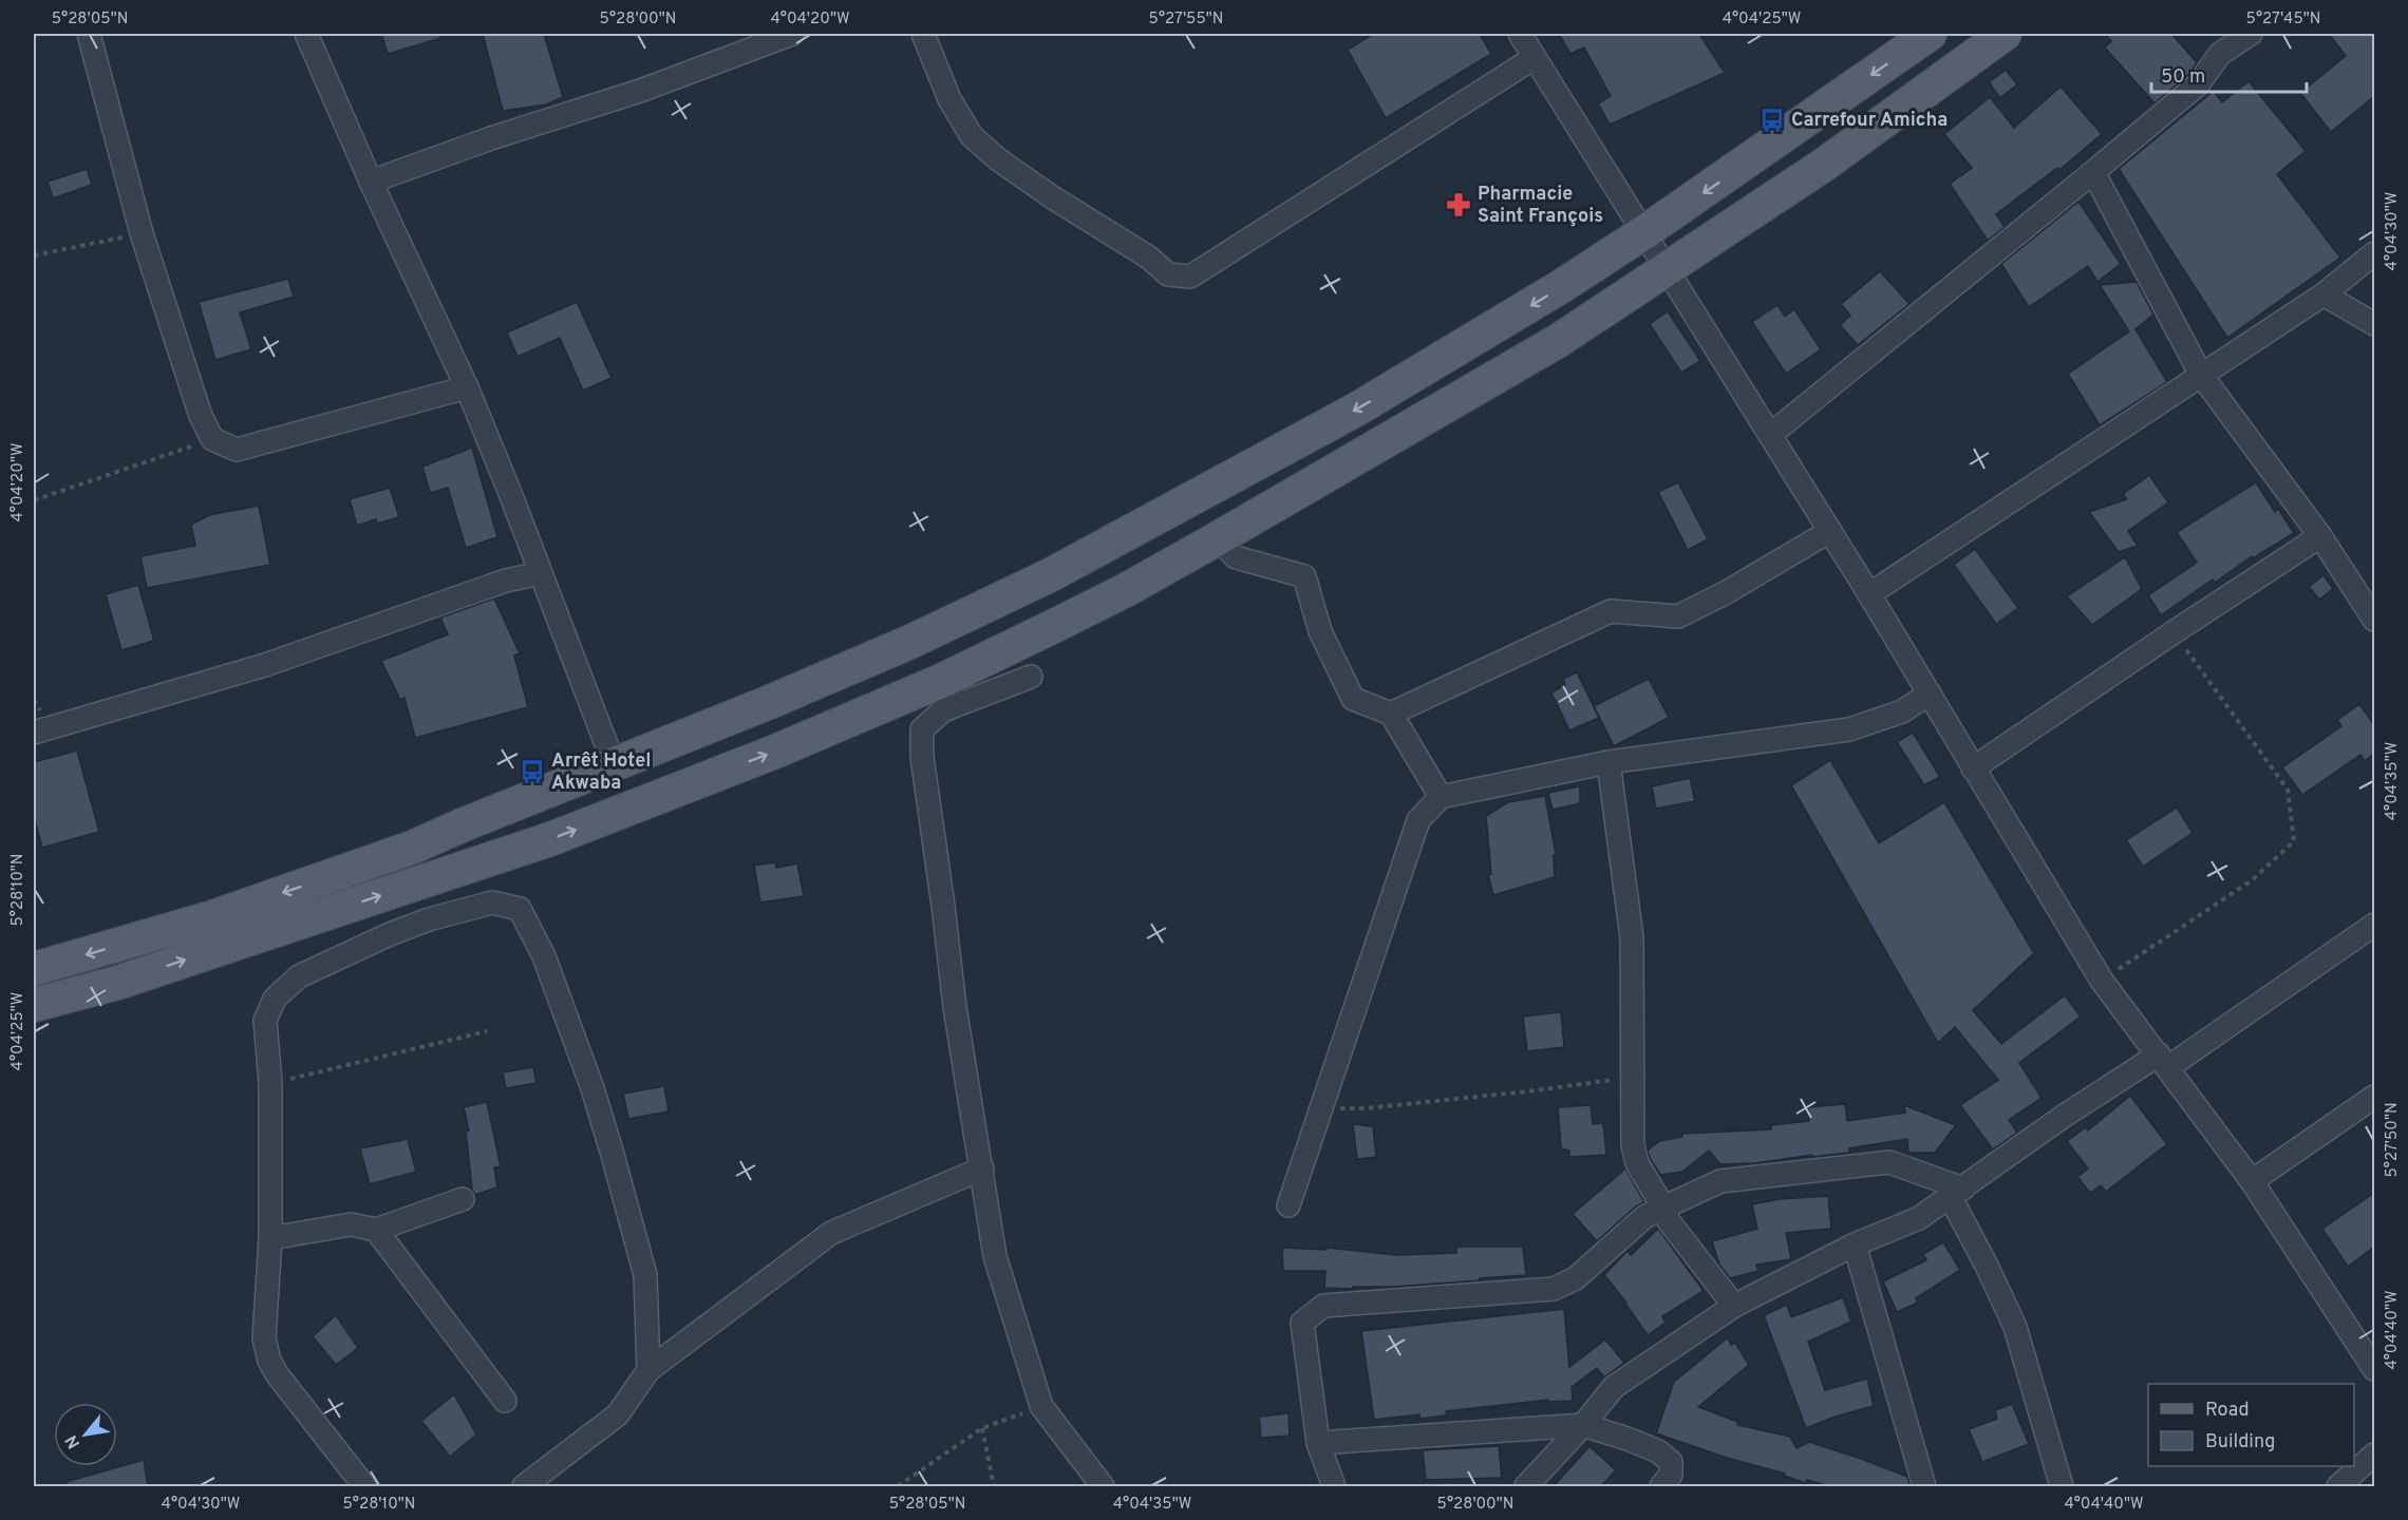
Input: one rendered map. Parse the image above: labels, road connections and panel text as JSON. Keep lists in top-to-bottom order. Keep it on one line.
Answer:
{"places":{"bus stop":["Carrefour Amicha","Arrêt Hotel Akwaba"],"pharmacy":["Pharmacie Saint François"]},"legend":["Road","Building"],"scale_bar":"50 m","north":"bottom left","coordinates":["5°28'05\"N","5°28'00\"N","4°04'20\"W","5°27'55\"N","4°04'25\"W","5°27'45\"N","4°04'30\"W","4°04'35\"W","5°28'10\"N","5°27'50\"N","4°04'40\"W"]}
